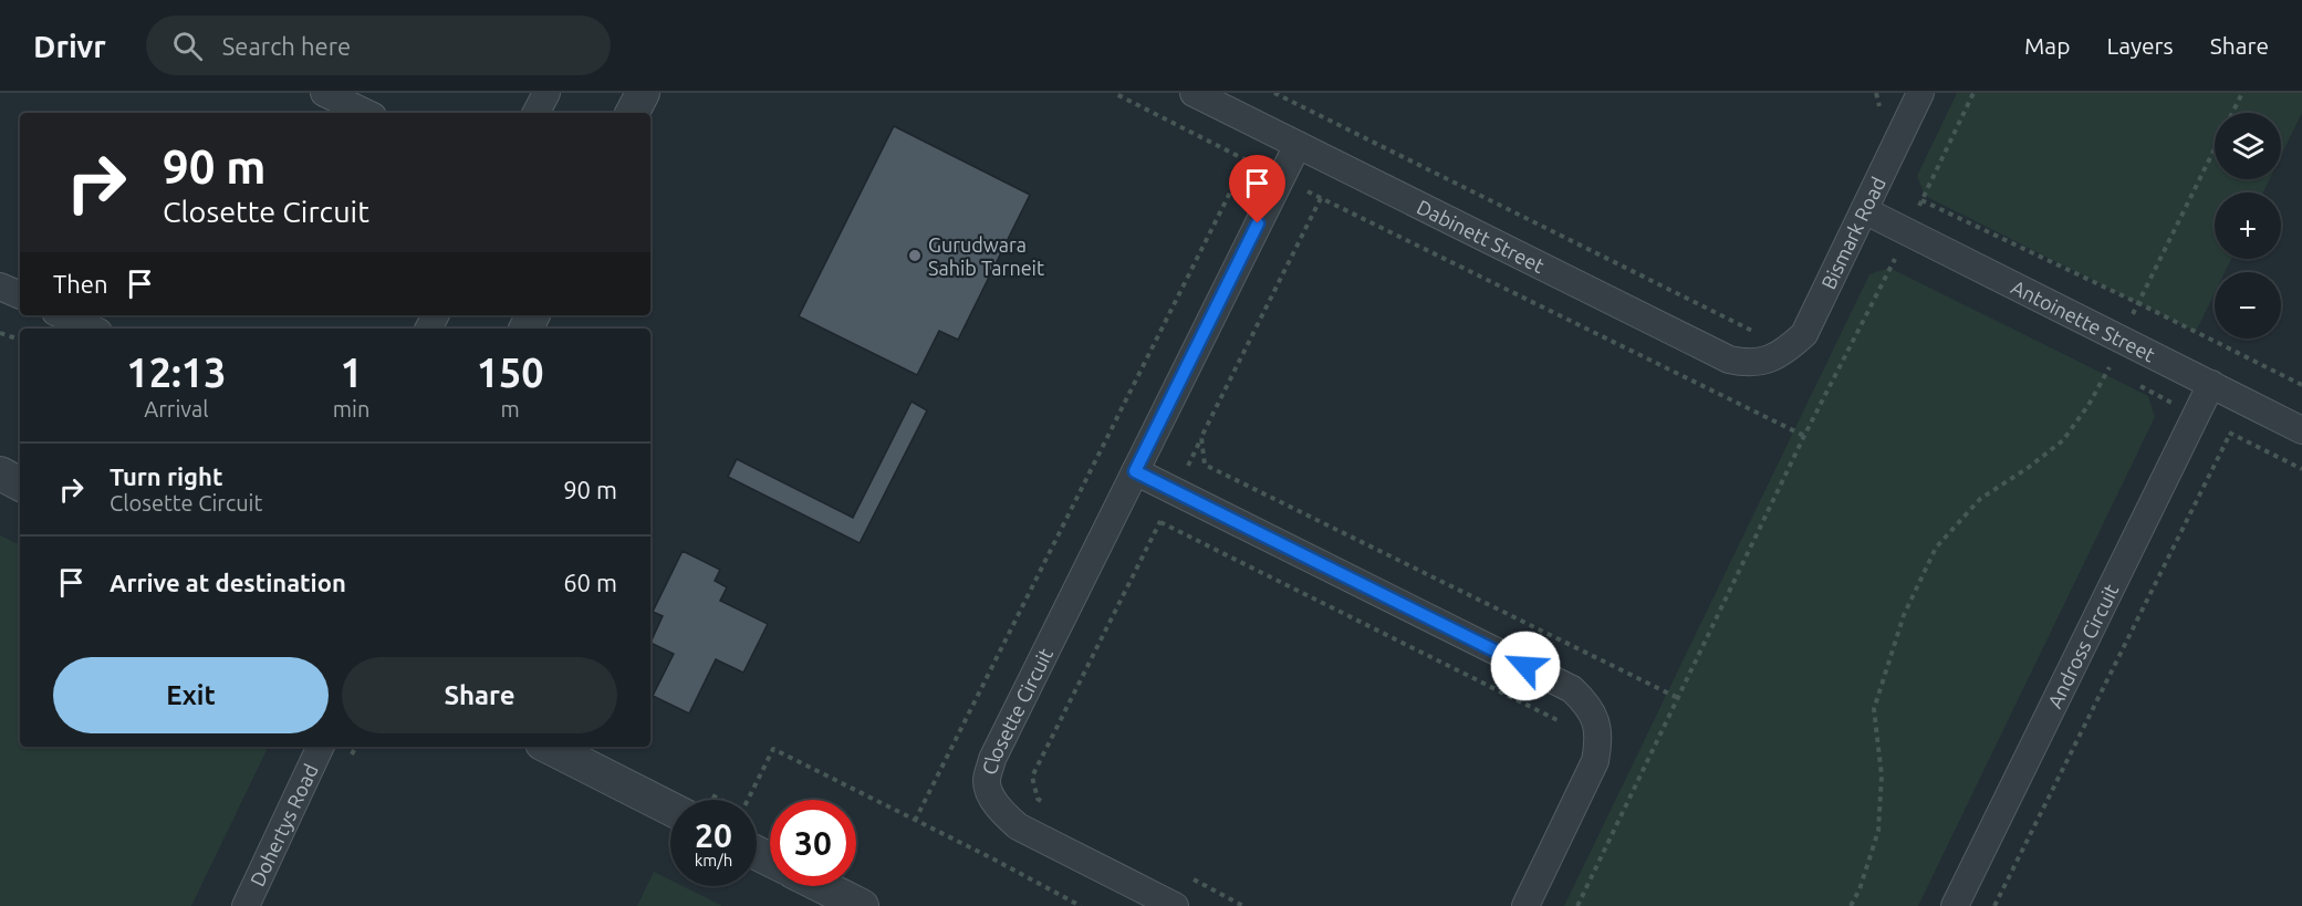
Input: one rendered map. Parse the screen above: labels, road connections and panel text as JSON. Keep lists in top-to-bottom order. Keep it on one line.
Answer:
{"streets":{"street":["Bismark Road","Dabinett Street","Antoinette Street","Andross Circuit","Closette Circuit","Dohertys Road"]},"crossings":[["Bismark Road","Dabinett Street"],["Bismark Road","Antoinette Street"],["Dabinett Street","Closette Circuit"],["Antoinette Street","Andross Circuit"]],"places":["Gurudwara Sahib Tarneit"],"page":{"header":"Drivr","search":"Search here","nav":["Map","Layers","Share"],"map_buttons":["+","−"],"turn":["90 m","Closette Circuit"],"then":"Then","eta":["12:13","Arrival","1","min","150","m"],"list":[{"name":"Turn right","note":"Closette Circuit","value":"90 m"},{"name":"Arrive at destination","value":"60 m"}],"buttons":["Exit","Share"],"speed":"20 km/h","limit":"30"}}
